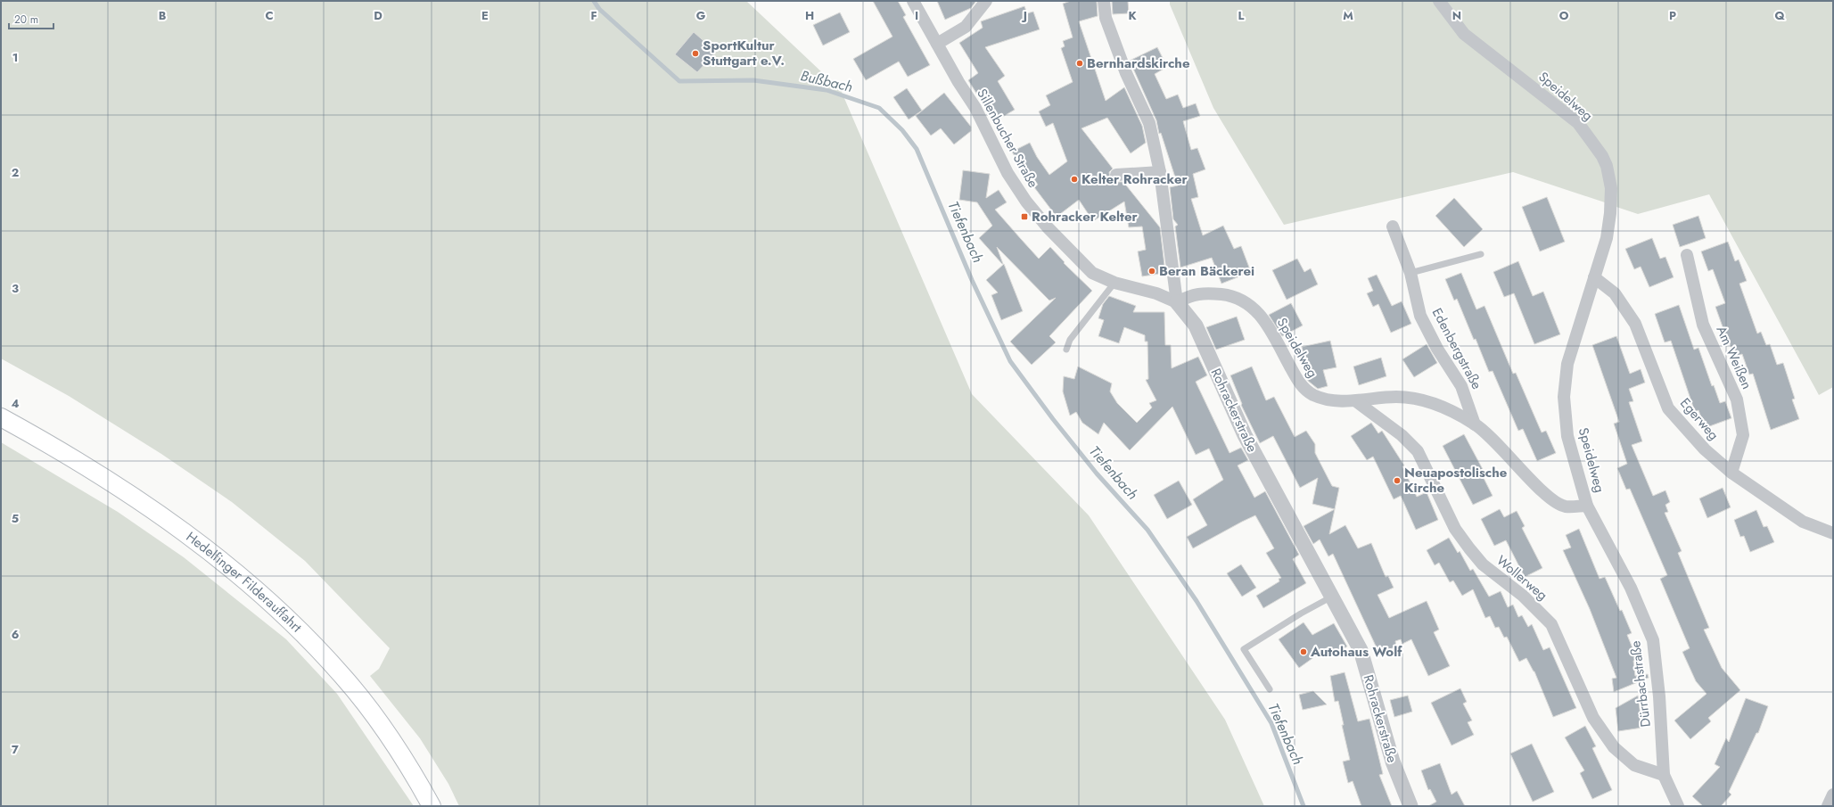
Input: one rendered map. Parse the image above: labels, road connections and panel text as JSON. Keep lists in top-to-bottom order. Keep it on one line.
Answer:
{"streets":{"main road":["Hedelfinger Filderauffahrt"],"street":["Speidelweg","Sillenbucher Straße","Edenbergstraße","Am Weißen","Rohrackerstraße","Egerweg","Wollerweg","Dürrbachstraße"]},"crossings":[["Speidelweg","Sillenbucher Straße"],["Speidelweg","Edenbergstraße"],["Speidelweg","Rohrackerstraße"],["Speidelweg","Egerweg"],["Speidelweg","Wollerweg"],["Speidelweg","Dürrbachstraße"],["Sillenbucher Straße","Rohrackerstraße"],["Am Weißen","Egerweg"],["Wollerweg","Dürrbachstraße"]],"water":["Bußbach","Tiefenbach"],"places":{"other":["SportKultur Stuttgart e.V.","Bernhardskirche","Kelter Rohracker","Beran Bäckerei","Neuapostolische Kirche","Autohaus Wolf"],"transit":["Rohracker Kelter"]},"scale_bar":"20 m","grid":{"columns":["B","C","D","E","F","G","H","I","J","K","L","M","N","O","P","Q"],"rows":["1","2","3","4","5","6","7"]}}
